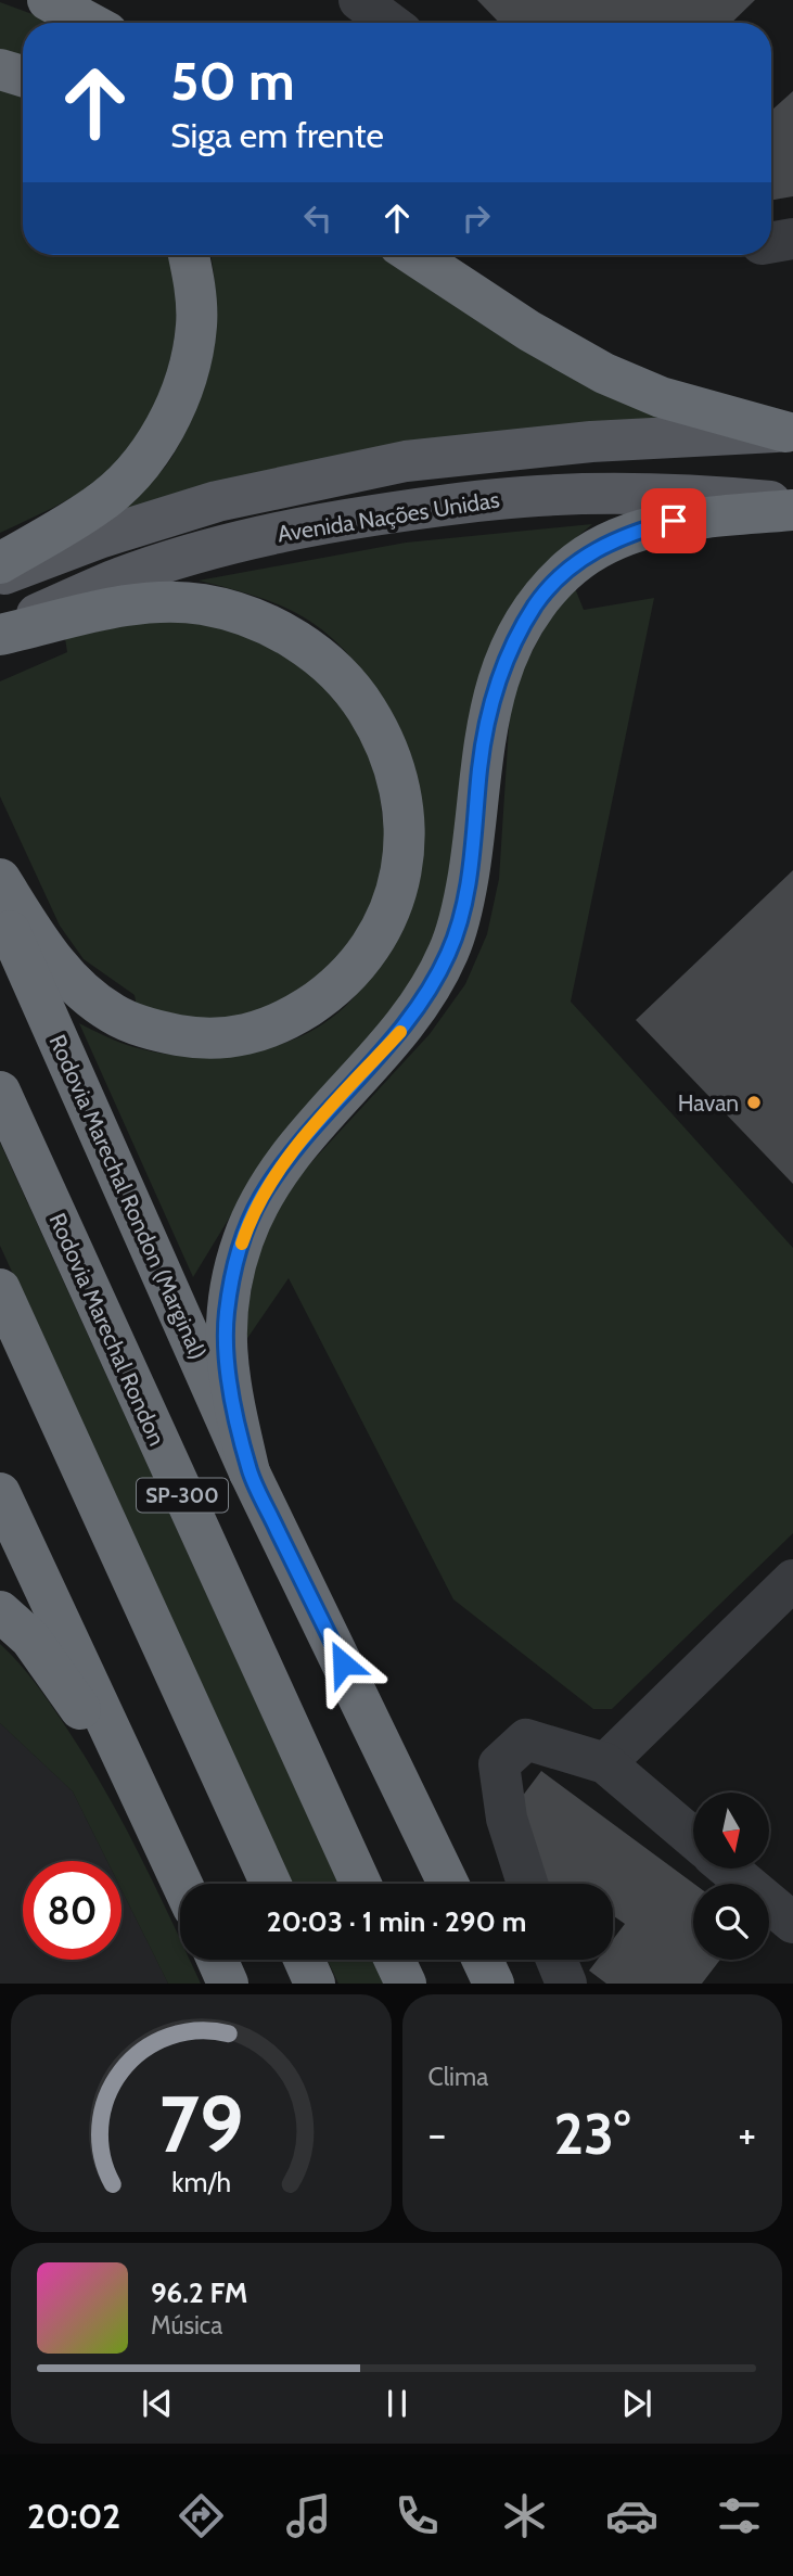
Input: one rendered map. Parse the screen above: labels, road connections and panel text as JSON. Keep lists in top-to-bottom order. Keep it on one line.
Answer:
{"streets":{"highway":["Rodovia Marechal Rondon (Marginal)","Rodovia Marechal Rondon","SP-300"],"main road":["Avenida Nações Unidas"]},"places":["Havan"],"north":"bottom","page":{"turn":["50 m","Siga em frente"],"limit":"80","trip":"20:03 · 1 min · 290 m","tile":"Clima","heat":["−","23°","+"],"song":["96.2 FM","Música"],"tabs":"20:02","gauge":["79","km/h"]}}
